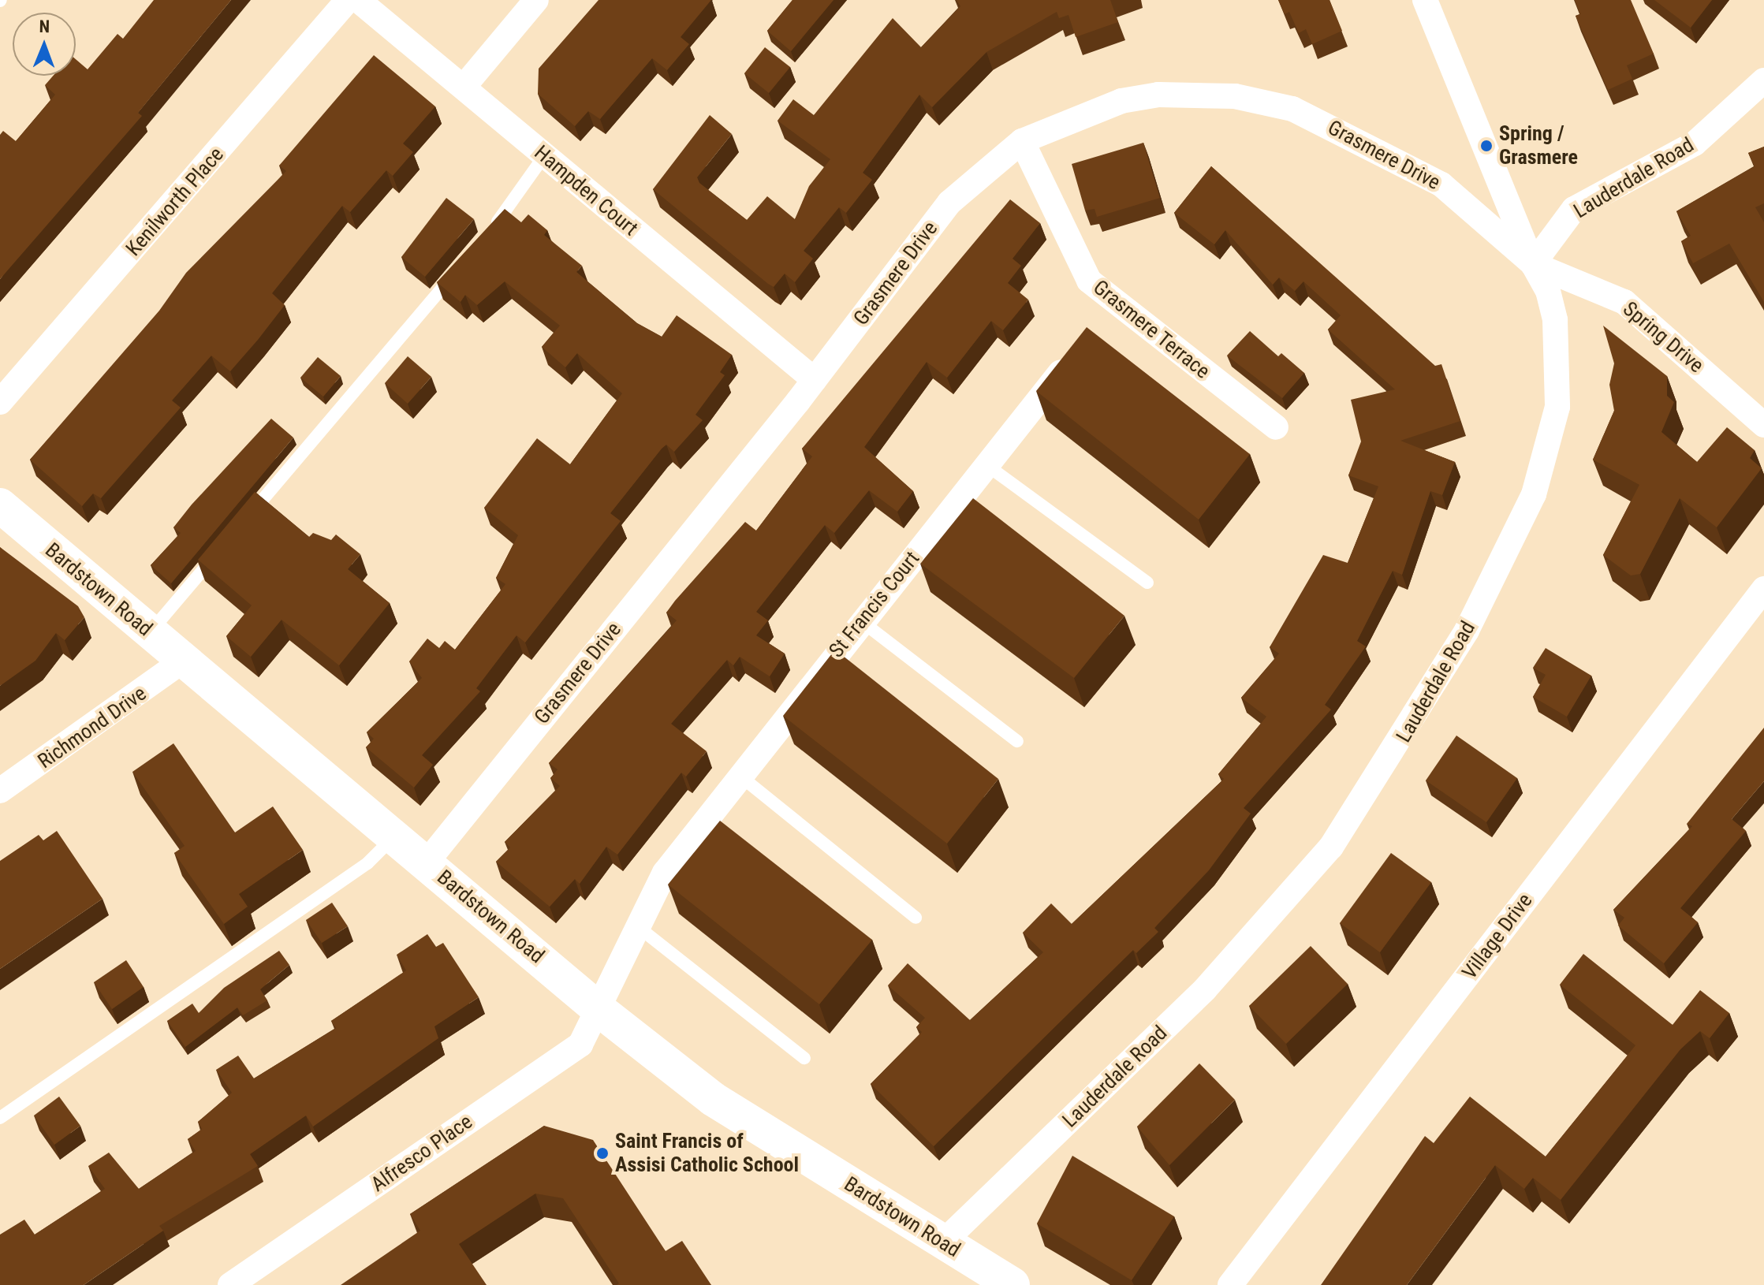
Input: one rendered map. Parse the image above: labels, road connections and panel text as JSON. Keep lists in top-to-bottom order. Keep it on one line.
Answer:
{"streets":{"main road":["Bardstown Road"],"street":["Grasmere Drive","Lauderdale Road","Hampden Court","Kenilworth Place","Grasmere Terrace","Spring Drive","St Francis Court","Richmond Drive","Village Drive","Alfresco Place"]},"crossings":[["Grasmere Drive","Lauderdale Road"],["Grasmere Drive","Hampden Court"],["Grasmere Drive","Grasmere Terrace"],["Grasmere Drive","Spring Drive"],["Grasmere Drive","Bardstown Road"],["Lauderdale Road","Spring Drive"],["Lauderdale Road","Bardstown Road"],["Bardstown Road","St Francis Court"],["Bardstown Road","Richmond Drive"],["Bardstown Road","Alfresco Place"],["St Francis Court","Alfresco Place"]],"places":["Spring / Grasmere","Saint Francis of Assisi Catholic School"],"north":"top"}
